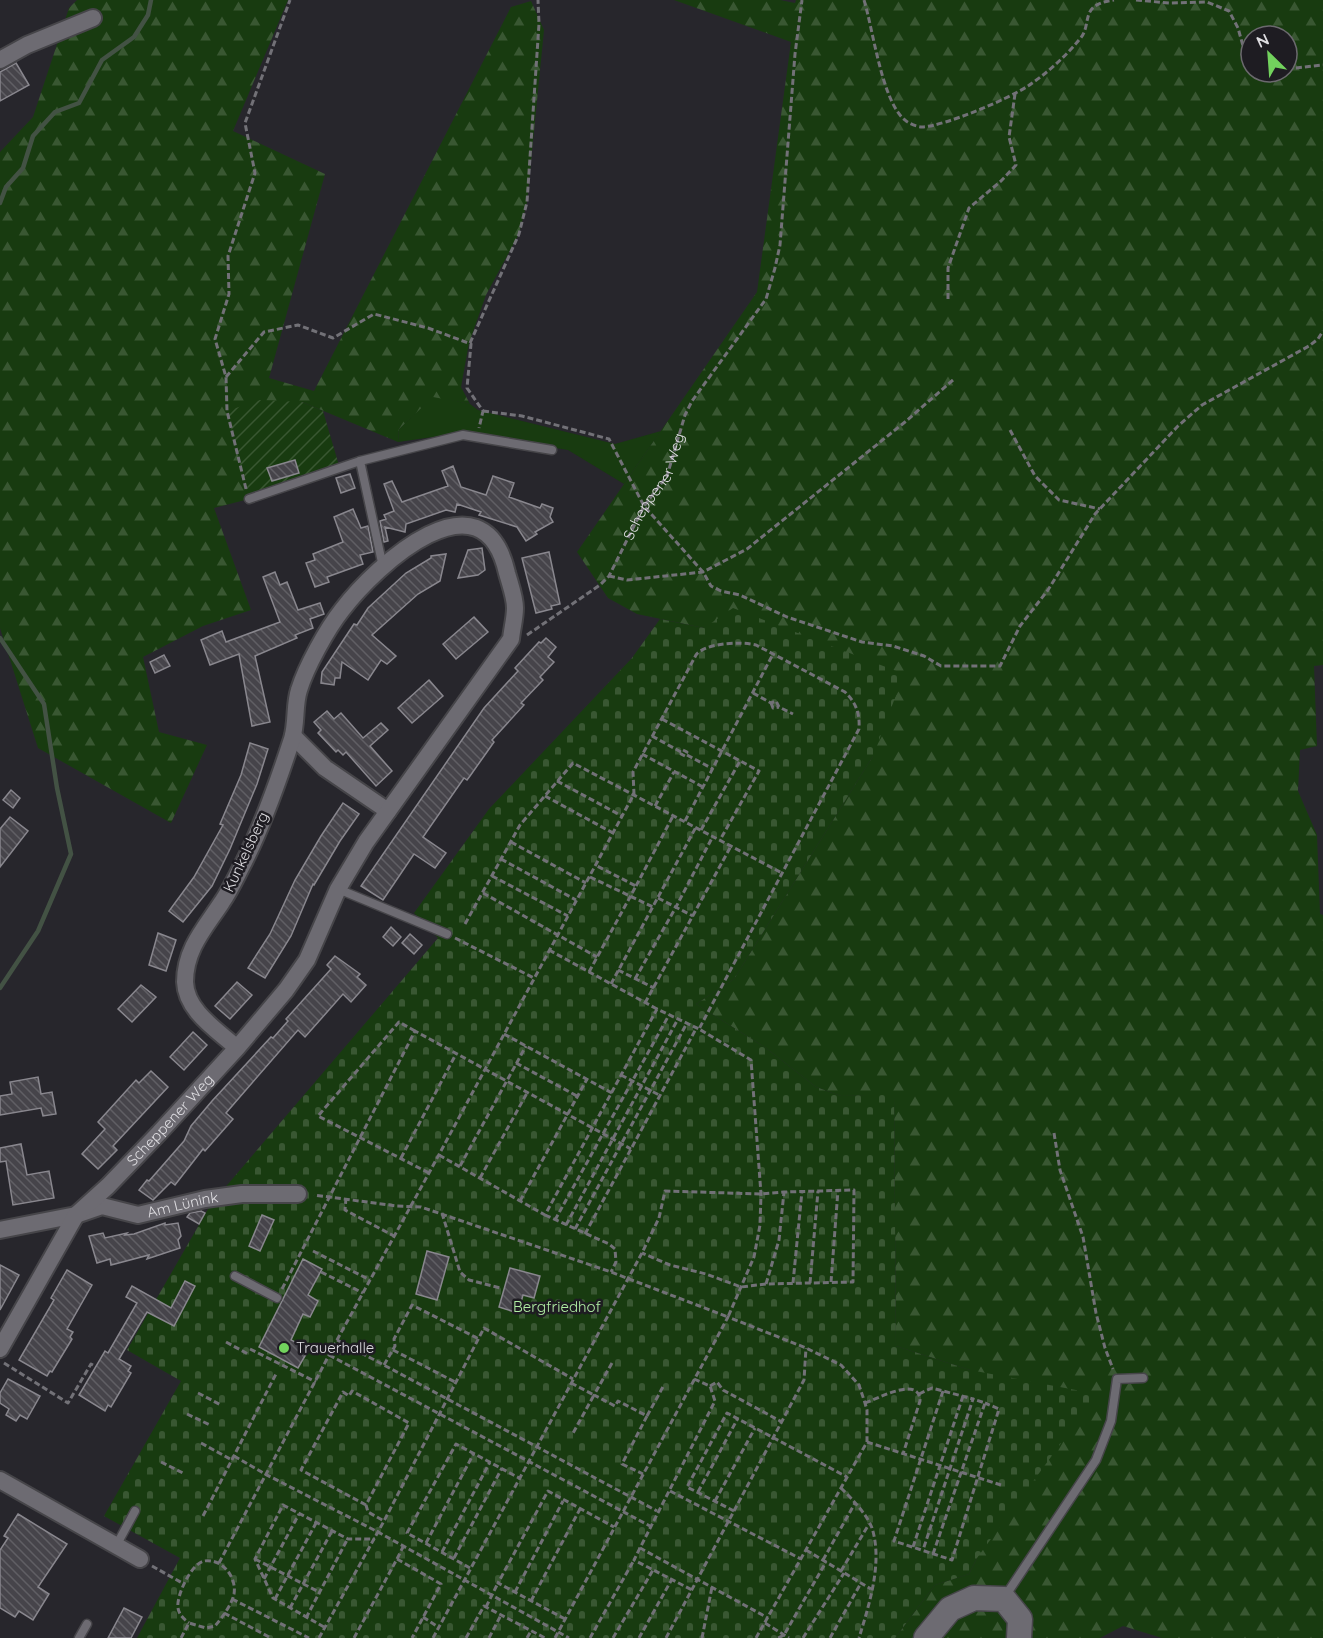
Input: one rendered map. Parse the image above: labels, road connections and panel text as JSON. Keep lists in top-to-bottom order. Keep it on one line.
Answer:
{"streets":{"street":["Scheppener Weg","Kunkelsberg","Am Lünink"]},"crossings":[["Scheppener Weg","Kunkelsberg"],["Scheppener Weg","Am Lünink"]],"parks":["Bergfriedhof"],"places":["Trauerhalle"],"north":"top left"}
